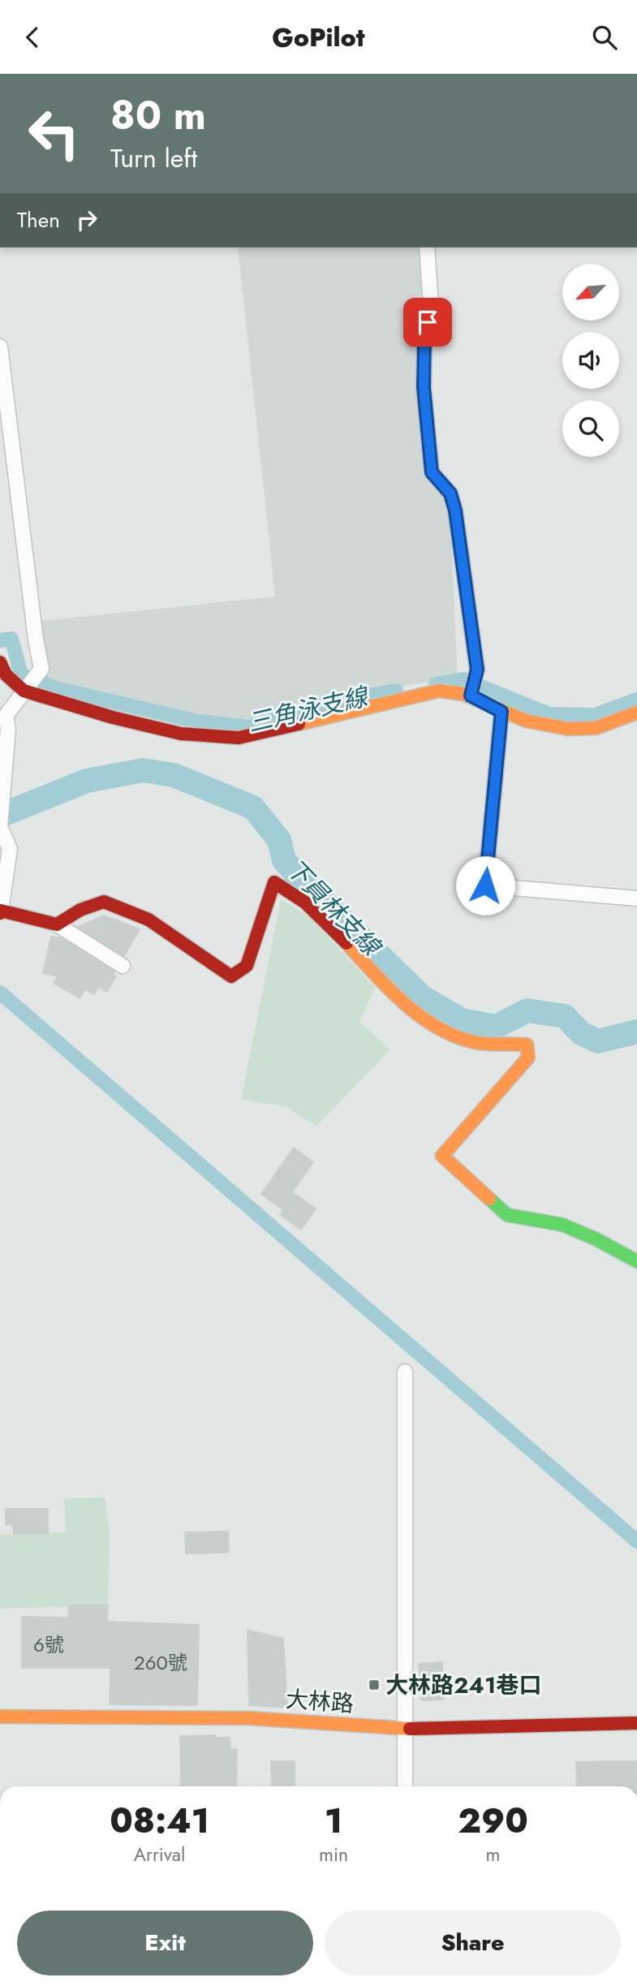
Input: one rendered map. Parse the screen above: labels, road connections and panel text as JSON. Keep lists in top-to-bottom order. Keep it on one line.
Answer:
{"streets":{"street":["大林路"]},"water":["三角泳支線","下員林支線"],"places":{"transit":["大林路241巷口"]},"house_numbers":["6號","260號"],"north":"bottom left","page":{"header":"GoPilot","turn":["80 m","Turn left"],"then":"Then","eta":["08:41","Arrival","1","min","290","m"],"buttons":["Exit","Share"]}}
